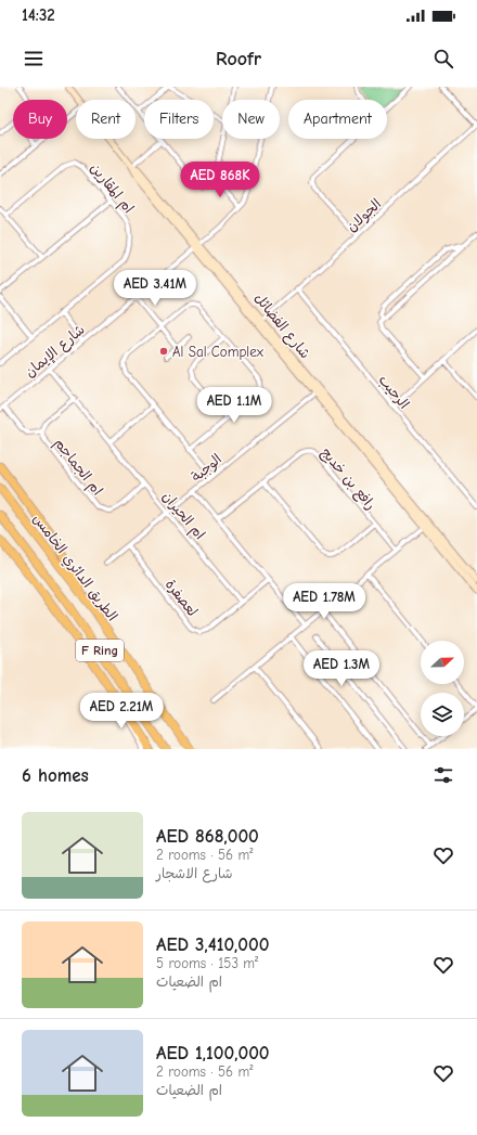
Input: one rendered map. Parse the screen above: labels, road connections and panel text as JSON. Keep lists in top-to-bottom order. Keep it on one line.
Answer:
{"streets":{"highway":["الطريق الدائري الخامس","F Ring"],"street":["ام المقارين","الجولان","شارع الفضائل","شارع الإيمان","الرحيب","ام الجماجم","الوجبة","رافع بن خديج","ام الحيران","لعصفرة"]},"crossings":[["الجولان","شارع الفضائل"],["الجولان","الرحيب"],["شارع الفضائل","شارع الإيمان"],["شارع الفضائل","الوجبة"],["شارع الإيمان","ام الجماجم"],["شارع الإيمان","ام الحيران"],["ام الجماجم","ام الحيران"],["الوجبة","ام الحيران"],["الوجبة","لعصفرة"],["ام الحيران","لعصفرة"]],"places":["Al Sal Complex"],"north":"right","page":{"status":"14:32","header":"Roofr","chip":["Buy","Rent","Filters","New","Apartment"],"price":["AED 868K","AED 3.41M","AED 1.1M","AED 1.78M","AED 1.3M","AED 2.21M"],"heading":"6 homes","list":[{"name":"AED 868,000","note":"2 rooms · 56 m² · شارع الاشجار"},{"name":"AED 3,410,000","note":"5 rooms · 153 m² · ام الضعيات"},{"name":"AED 1,100,000","note":"2 rooms · 56 m² · ام الضعيات"}]}}
